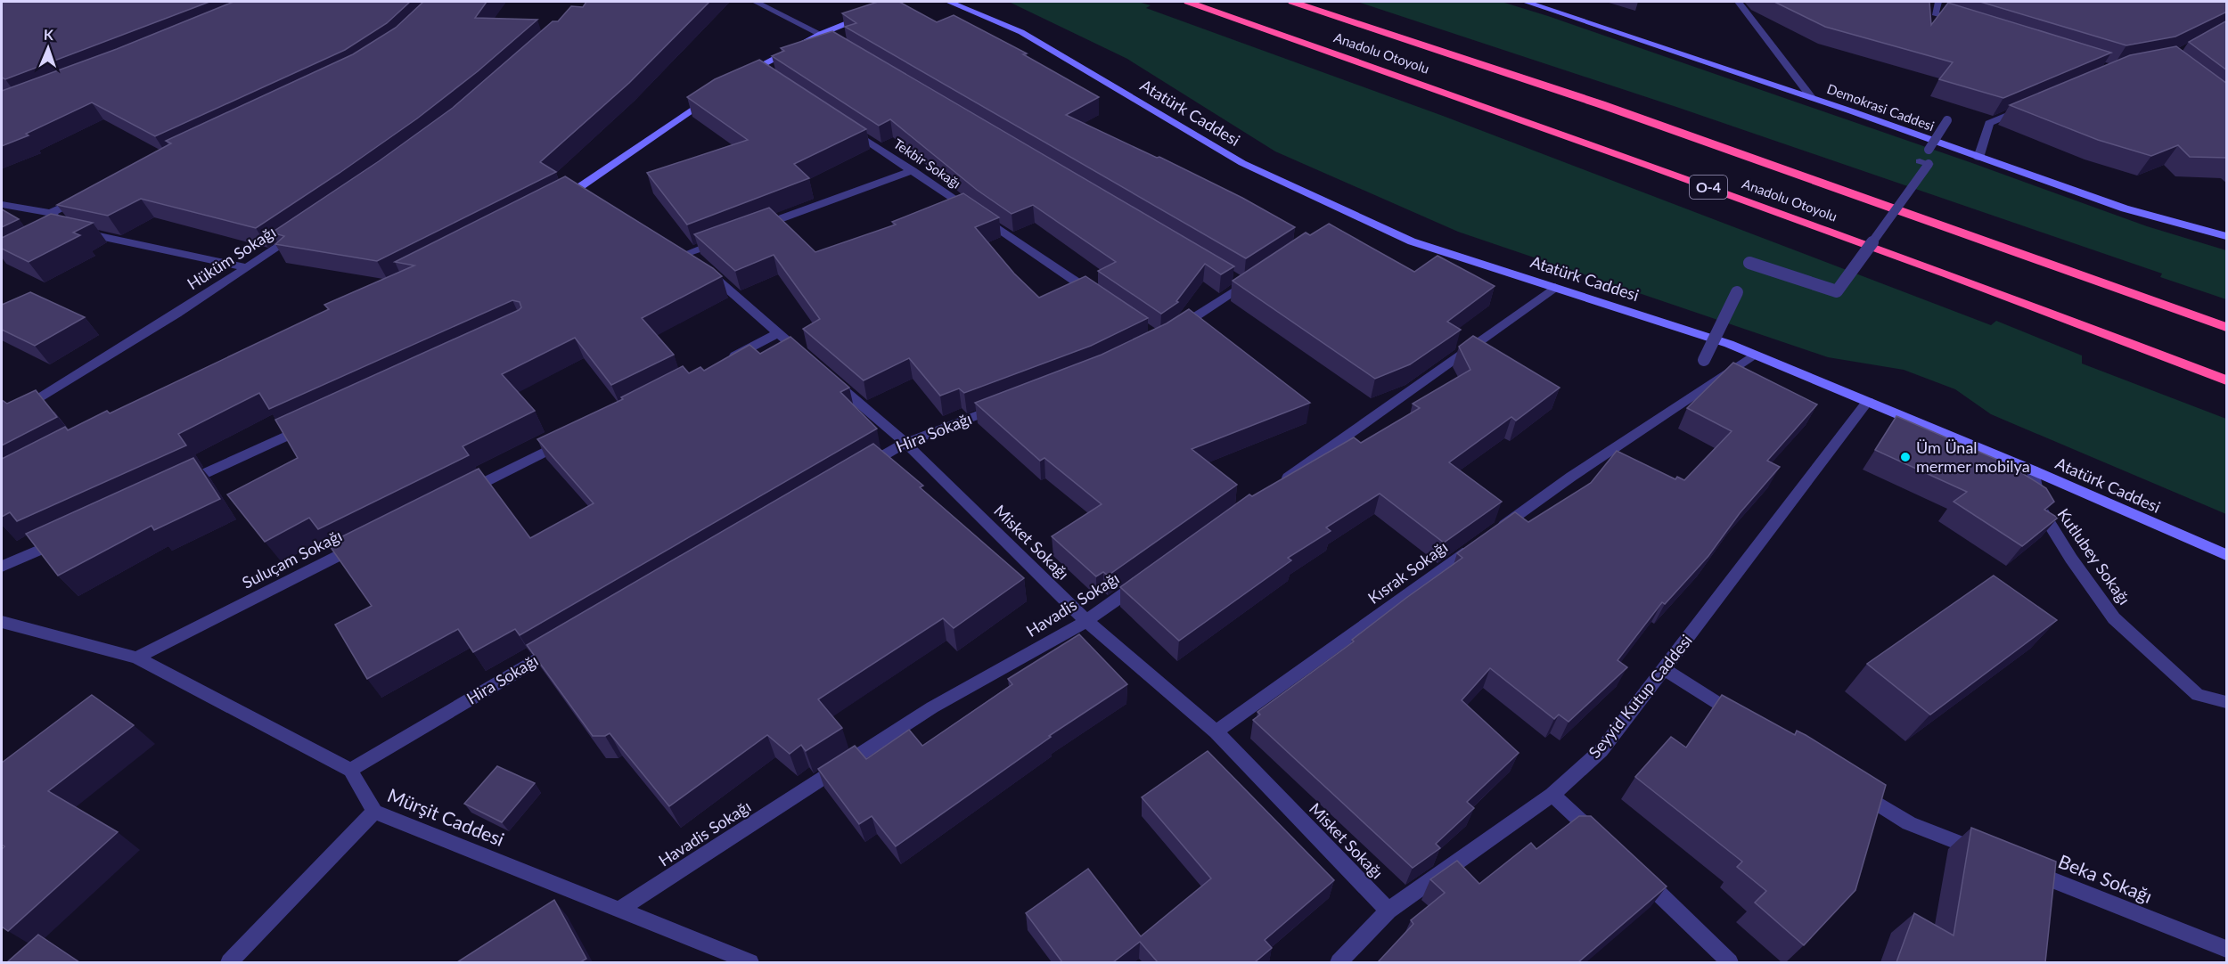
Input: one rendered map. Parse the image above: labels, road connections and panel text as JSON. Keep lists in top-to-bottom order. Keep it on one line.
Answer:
{"streets":{"highway":["Anadolu Otoyolu","O-4"],"street":["Demokrasi Caddesi","Atatürk Caddesi","Tekbir Sokağı","Hüküm Sokağı","Hira Sokağı","Misket Sokağı","Kutlubey Sokağı","Suluçam Sokağı","Kısrak Sokağı","Havadis Sokağı","Seyyid Kutup Caddesi","Mürşit Caddesi","Beka Sokağı"]},"crossings":[["Atatürk Caddesi","Kutlubey Sokağı"],["Atatürk Caddesi","Seyyid Kutup Caddesi"],["Hira Sokağı","Misket Sokağı"],["Hira Sokağı","Mürşit Caddesi"],["Misket Sokağı","Kısrak Sokağı"],["Misket Sokağı","Havadis Sokağı"],["Misket Sokağı","Seyyid Kutup Caddesi"],["Havadis Sokağı","Mürşit Caddesi"]],"places":["Üm Ünal mermer mobilya"],"north":"top"}
